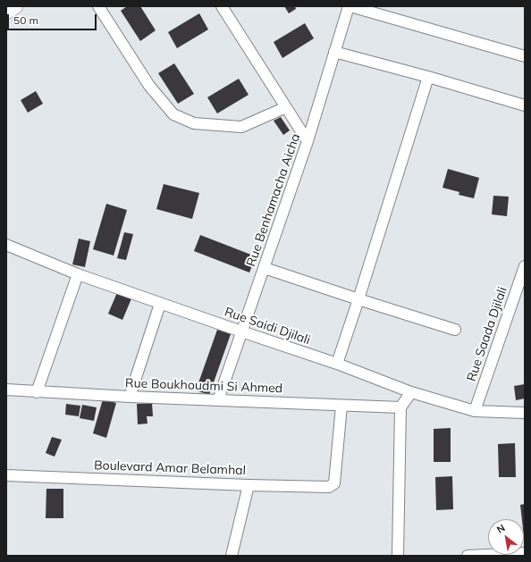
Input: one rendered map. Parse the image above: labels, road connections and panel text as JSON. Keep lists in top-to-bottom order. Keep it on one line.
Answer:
{"streets":{"street":["Rue Benhamacha Aicha","Rue Saidi Djilali","Rue Saada Djilali","Rue Boukhoudmi Si Ahmed","Boulevard Amar Belamhal"]},"crossings":[["Rue Benhamacha Aicha","Rue Saidi Djilali"],["Rue Benhamacha Aicha","Rue Boukhoudmi Si Ahmed"],["Rue Saidi Djilali","Rue Saada Djilali"],["Rue Boukhoudmi Si Ahmed","Boulevard Amar Belamhal"]],"scale_bar":"50 m","north":"top left"}
